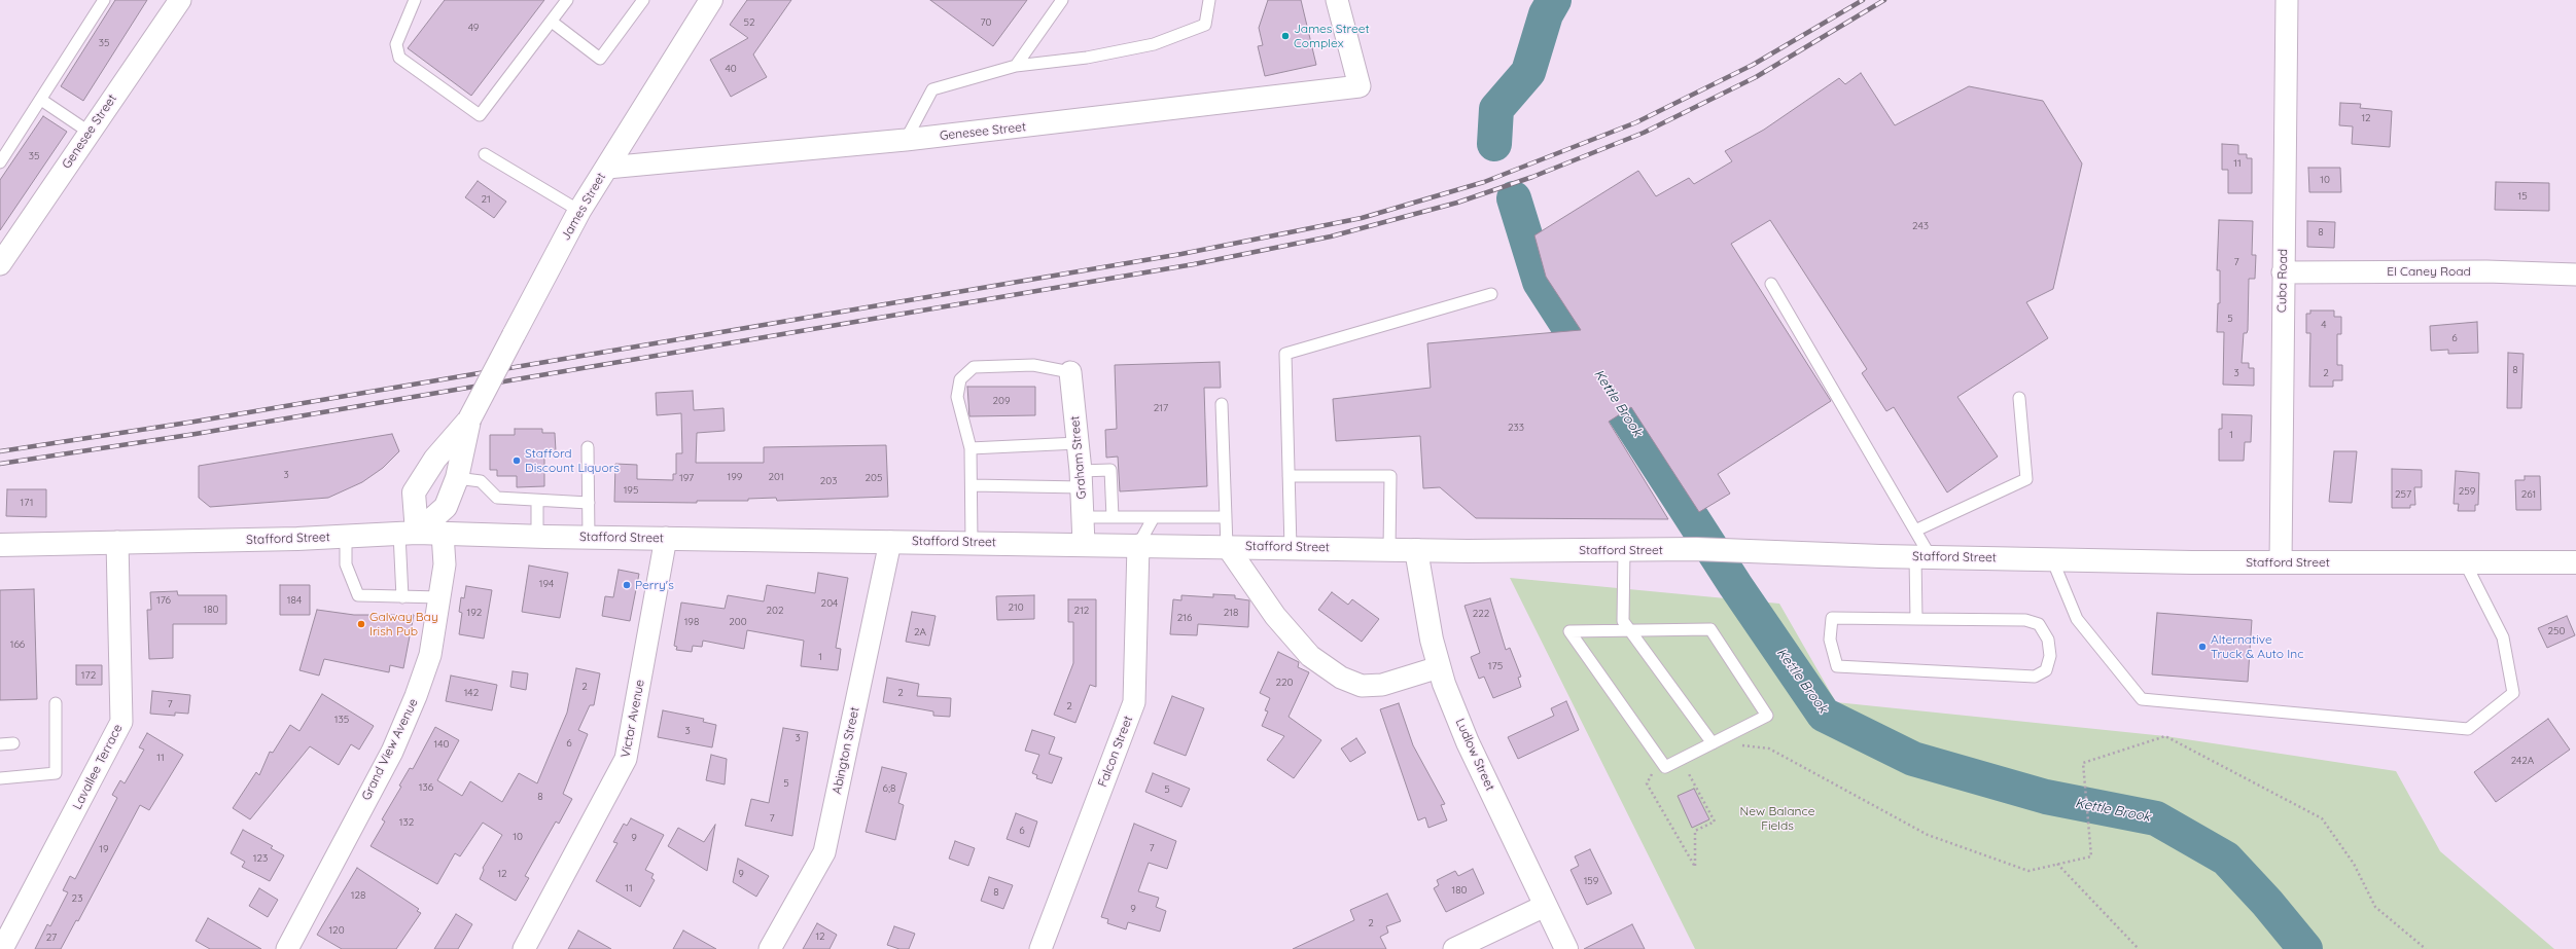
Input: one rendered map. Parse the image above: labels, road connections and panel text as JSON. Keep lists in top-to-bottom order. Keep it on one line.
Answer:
{"streets":{"main road":["James Street","Stafford Street","Ludlow Street"],"street":["Genesee Street","El Caney Road","Cuba Road","Graham Street","Victor Avenue","Grand View Avenue","Abington Street","Falcon Street","Lavallee Terrace"]},"crossings":[["Genesee Street","James Street"],["James Street","Stafford Street"],["El Caney Road","Cuba Road"],["Cuba Road","Stafford Street"],["Graham Street","Stafford Street"],["Stafford Street","Victor Avenue"],["Stafford Street","Grand View Avenue"],["Stafford Street","Abington Street"],["Stafford Street","Falcon Street"],["Stafford Street","Ludlow Street"],["Stafford Street","Lavallee Terrace"]],"water":["Kettle Brook"],"parks":["New Balance Fields"],"places":["James Street Complex","Stafford Discount Liquors","Perry's","Galway Bay Irish Pub","Alternative Truck & Auto Inc"],"house_numbers":["52","70","49","35","40","12","35","11","10","15","21","243","8","7","5","4","6","8","3","2","209","217","233","1","3","199","201","197","205","203","195","259","257","261","171","194","176","184","204","210","180","202","212","192","218","222","216","198","200","250","2A","166","1","175","172","220","2","142","2","7","2","135","3","3","6","140","11","242A","5","136","6;8","5","8","7","132","6","10","9","7","19","123","12","9","159","11","180","8","128","23","9","2","120","12","27"]}
